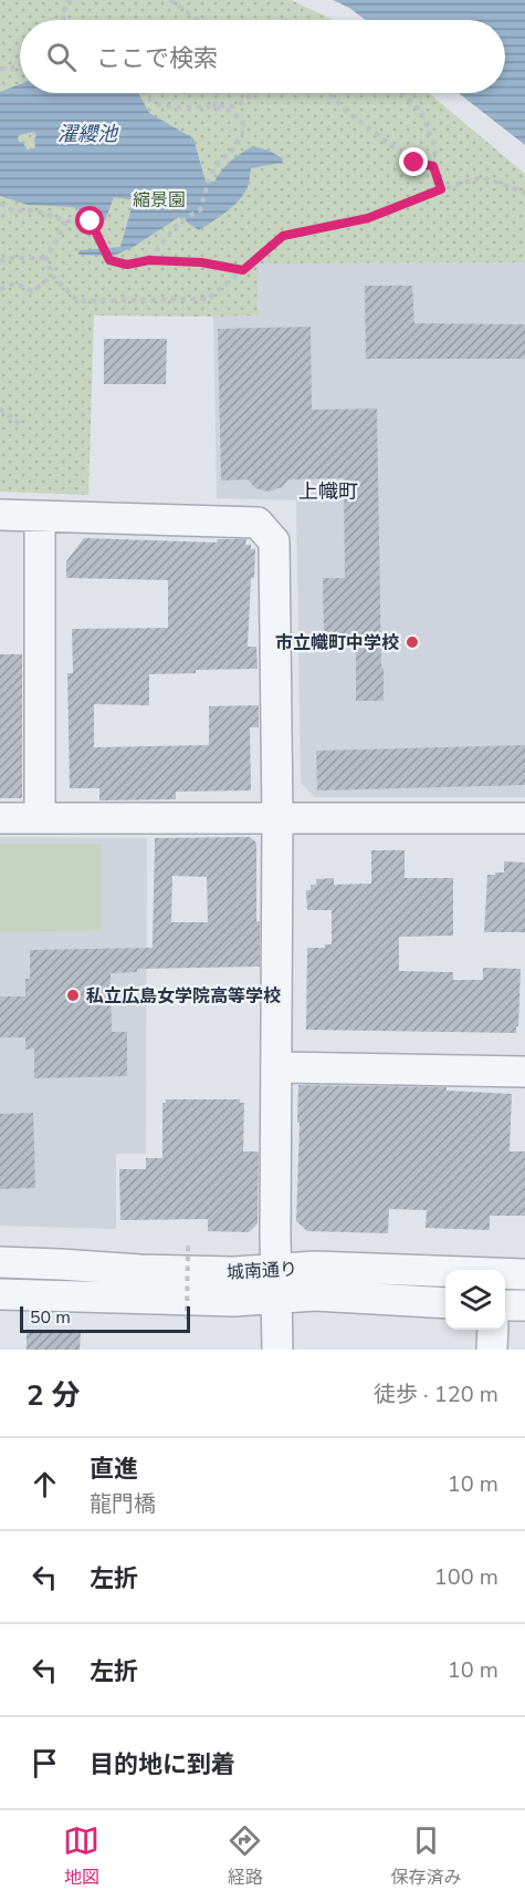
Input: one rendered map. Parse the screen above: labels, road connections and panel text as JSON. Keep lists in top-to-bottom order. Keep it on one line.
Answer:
{"streets":{"street":["城南通り"]},"districts":["上幟町"],"water":["濯纓池"],"parks":["縮景園"],"places":["市立幟町中学校","私立広島女学院高等学校"],"scale_bar":"50 m","page":{"search":"ここで検索","scale":"50 m","heading":["2 分","徒歩 · 120 m"],"list":[["直進","龍門橋","10 m"],["左折","100 m"],["左折","10 m"],"目的地に到着"],"nav":["地図","経路","保存済み"]}}
